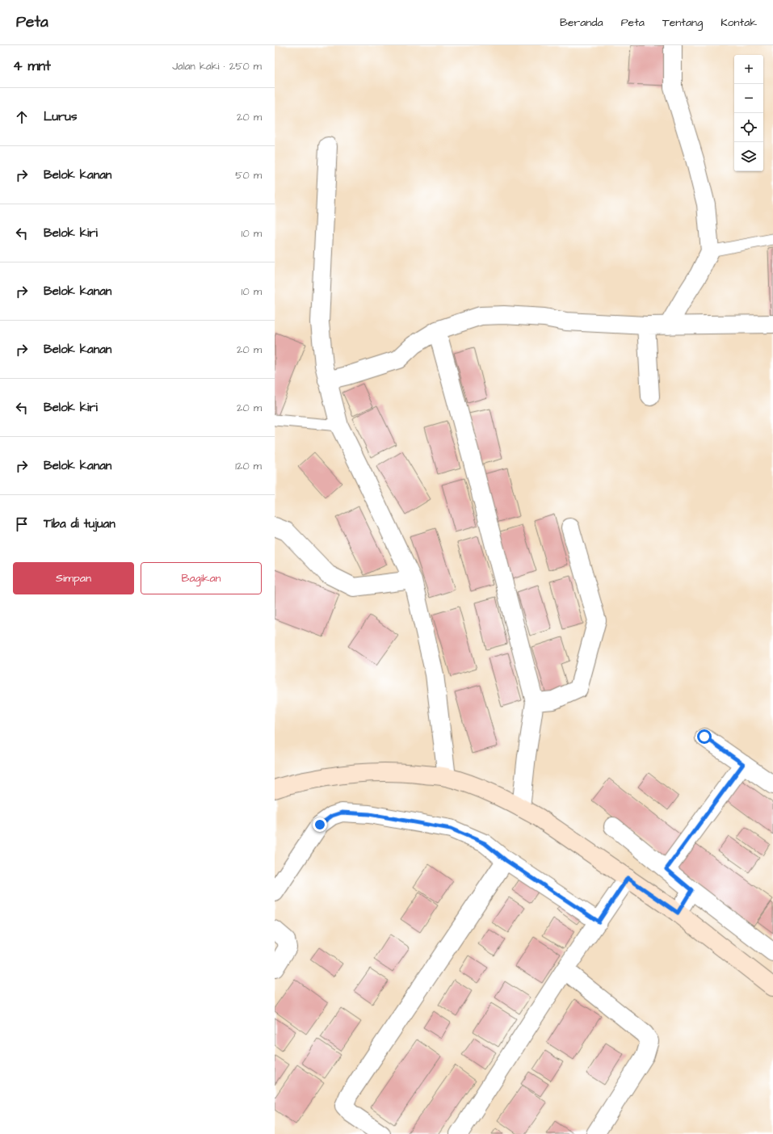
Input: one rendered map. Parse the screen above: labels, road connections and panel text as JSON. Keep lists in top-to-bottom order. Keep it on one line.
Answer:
{"page":{"header":"Peta","nav":["Beranda","Peta","Tentang","Kontak"],"heading":["4 mnt","Jalan kaki · 250 m"],"map_buttons":["+","−"],"list":[["Lurus","20 m"],["Belok kanan","50 m"],["Belok kiri","10 m"],["Belok kanan","10 m"],["Belok kanan","20 m"],["Belok kiri","20 m"],["Belok kanan","120 m"],"Tiba di tujuan"],"buttons":["Simpan","Bagikan"]}}
